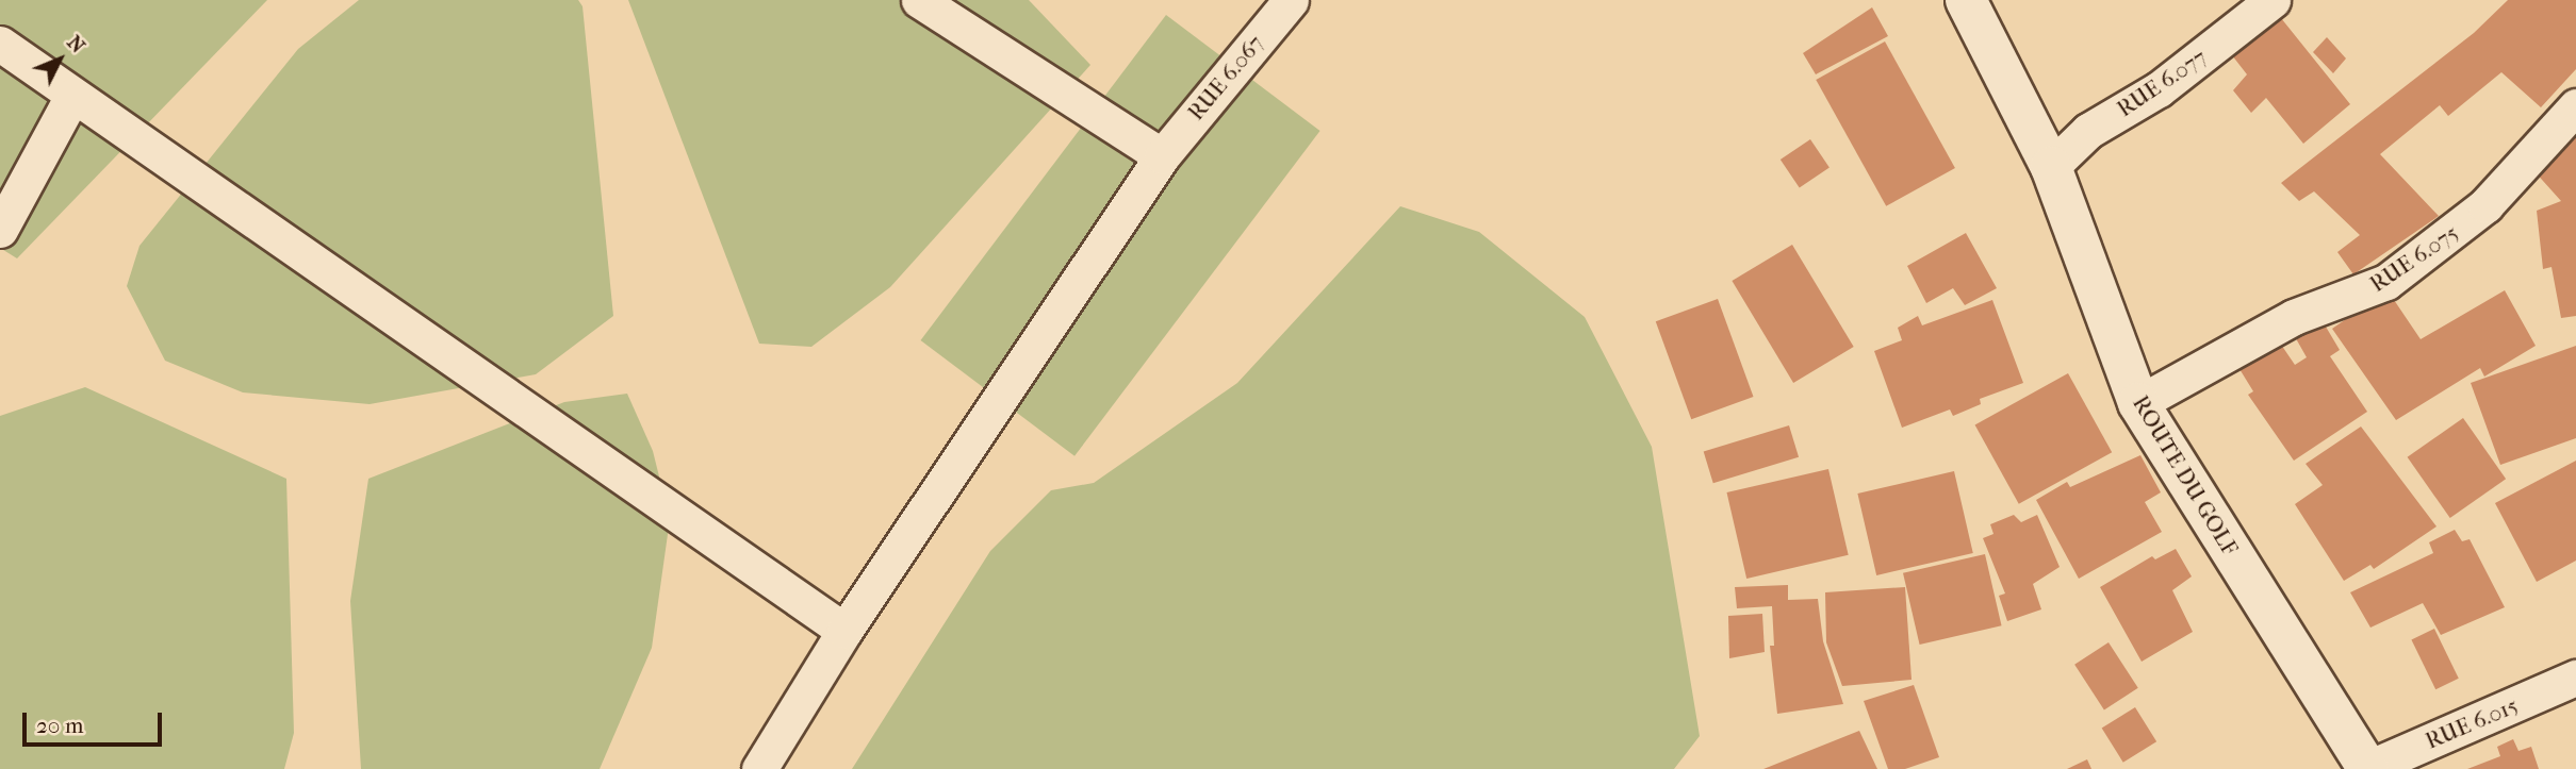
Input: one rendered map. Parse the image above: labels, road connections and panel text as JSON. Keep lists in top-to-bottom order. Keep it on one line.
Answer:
{"streets":{"main road":["ROUTE DU GOLF"],"street":["RUE 6.067","RUE 6.077","RUE 6.075","RUE 6.015"]},"crossings":[["RUE 6.077","ROUTE DU GOLF"],["RUE 6.075","ROUTE DU GOLF"],["ROUTE DU GOLF","RUE 6.015"]],"scale_bar":"20 m","north":"top right"}
